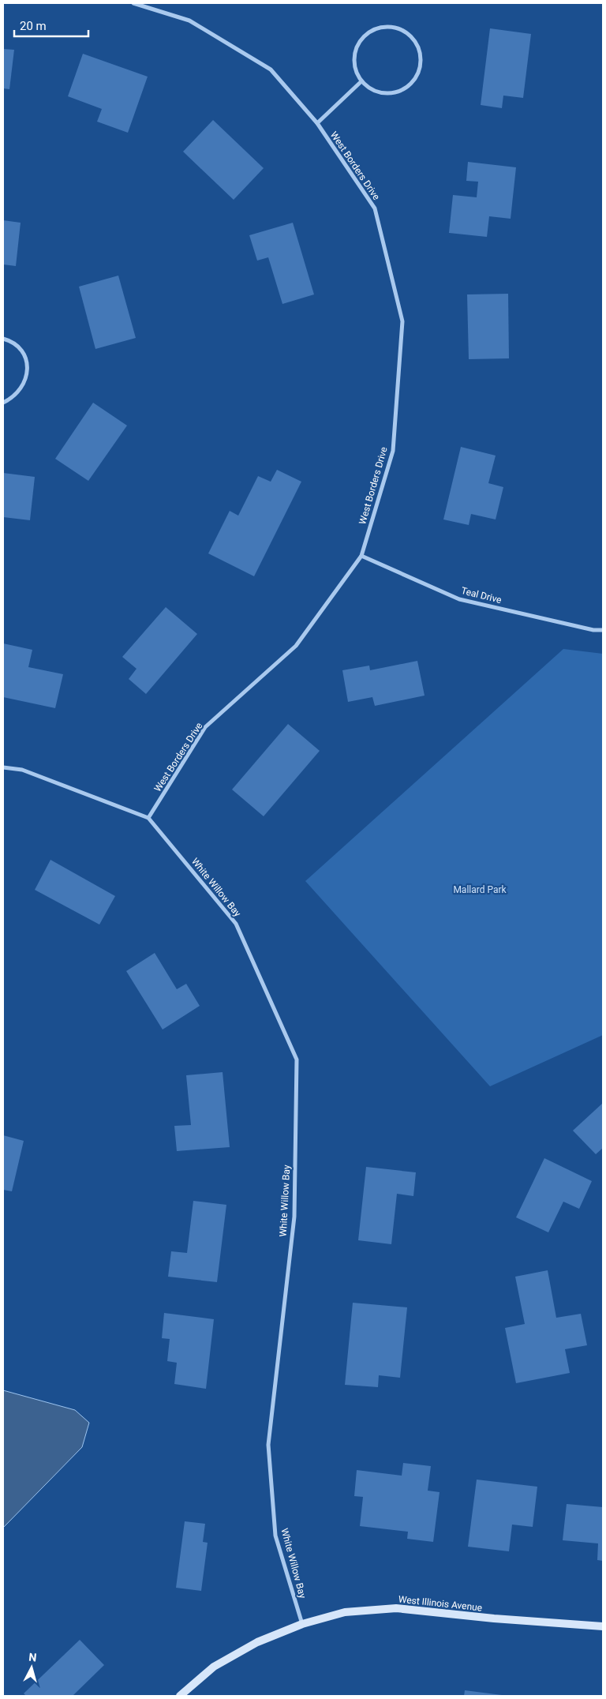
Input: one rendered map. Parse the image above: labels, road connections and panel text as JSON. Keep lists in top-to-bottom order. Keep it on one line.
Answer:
{"streets":{"main road":["West Illinois Avenue"],"street":["West Borders Drive","Teal Drive","White Willow Bay"]},"crossings":[["West Borders Drive","Teal Drive"],["West Borders Drive","White Willow Bay"],["White Willow Bay","West Illinois Avenue"]],"parks":["Mallard Park"],"scale_bar":"20 m","north":"top"}
